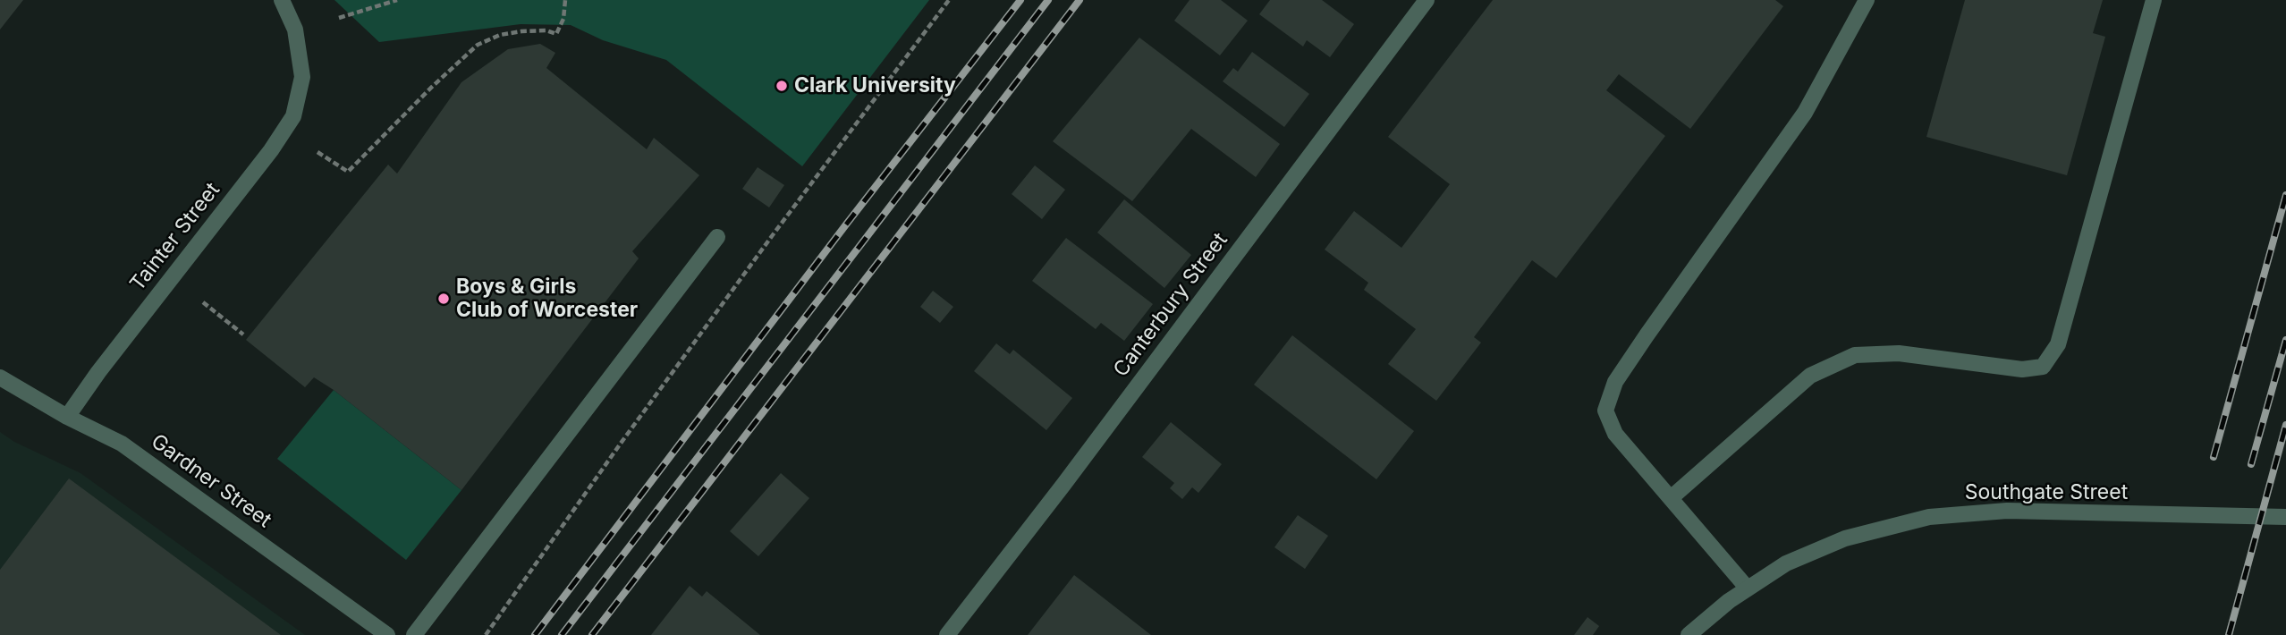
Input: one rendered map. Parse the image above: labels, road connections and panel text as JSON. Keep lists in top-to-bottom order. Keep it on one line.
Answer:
{"streets":{"street":["Tainter Street","Canterbury Street","Gardner Street","Southgate Street"]},"crossings":[["Tainter Street","Gardner Street"]],"places":["Clark University","Boys & Girls Club of Worcester"]}
